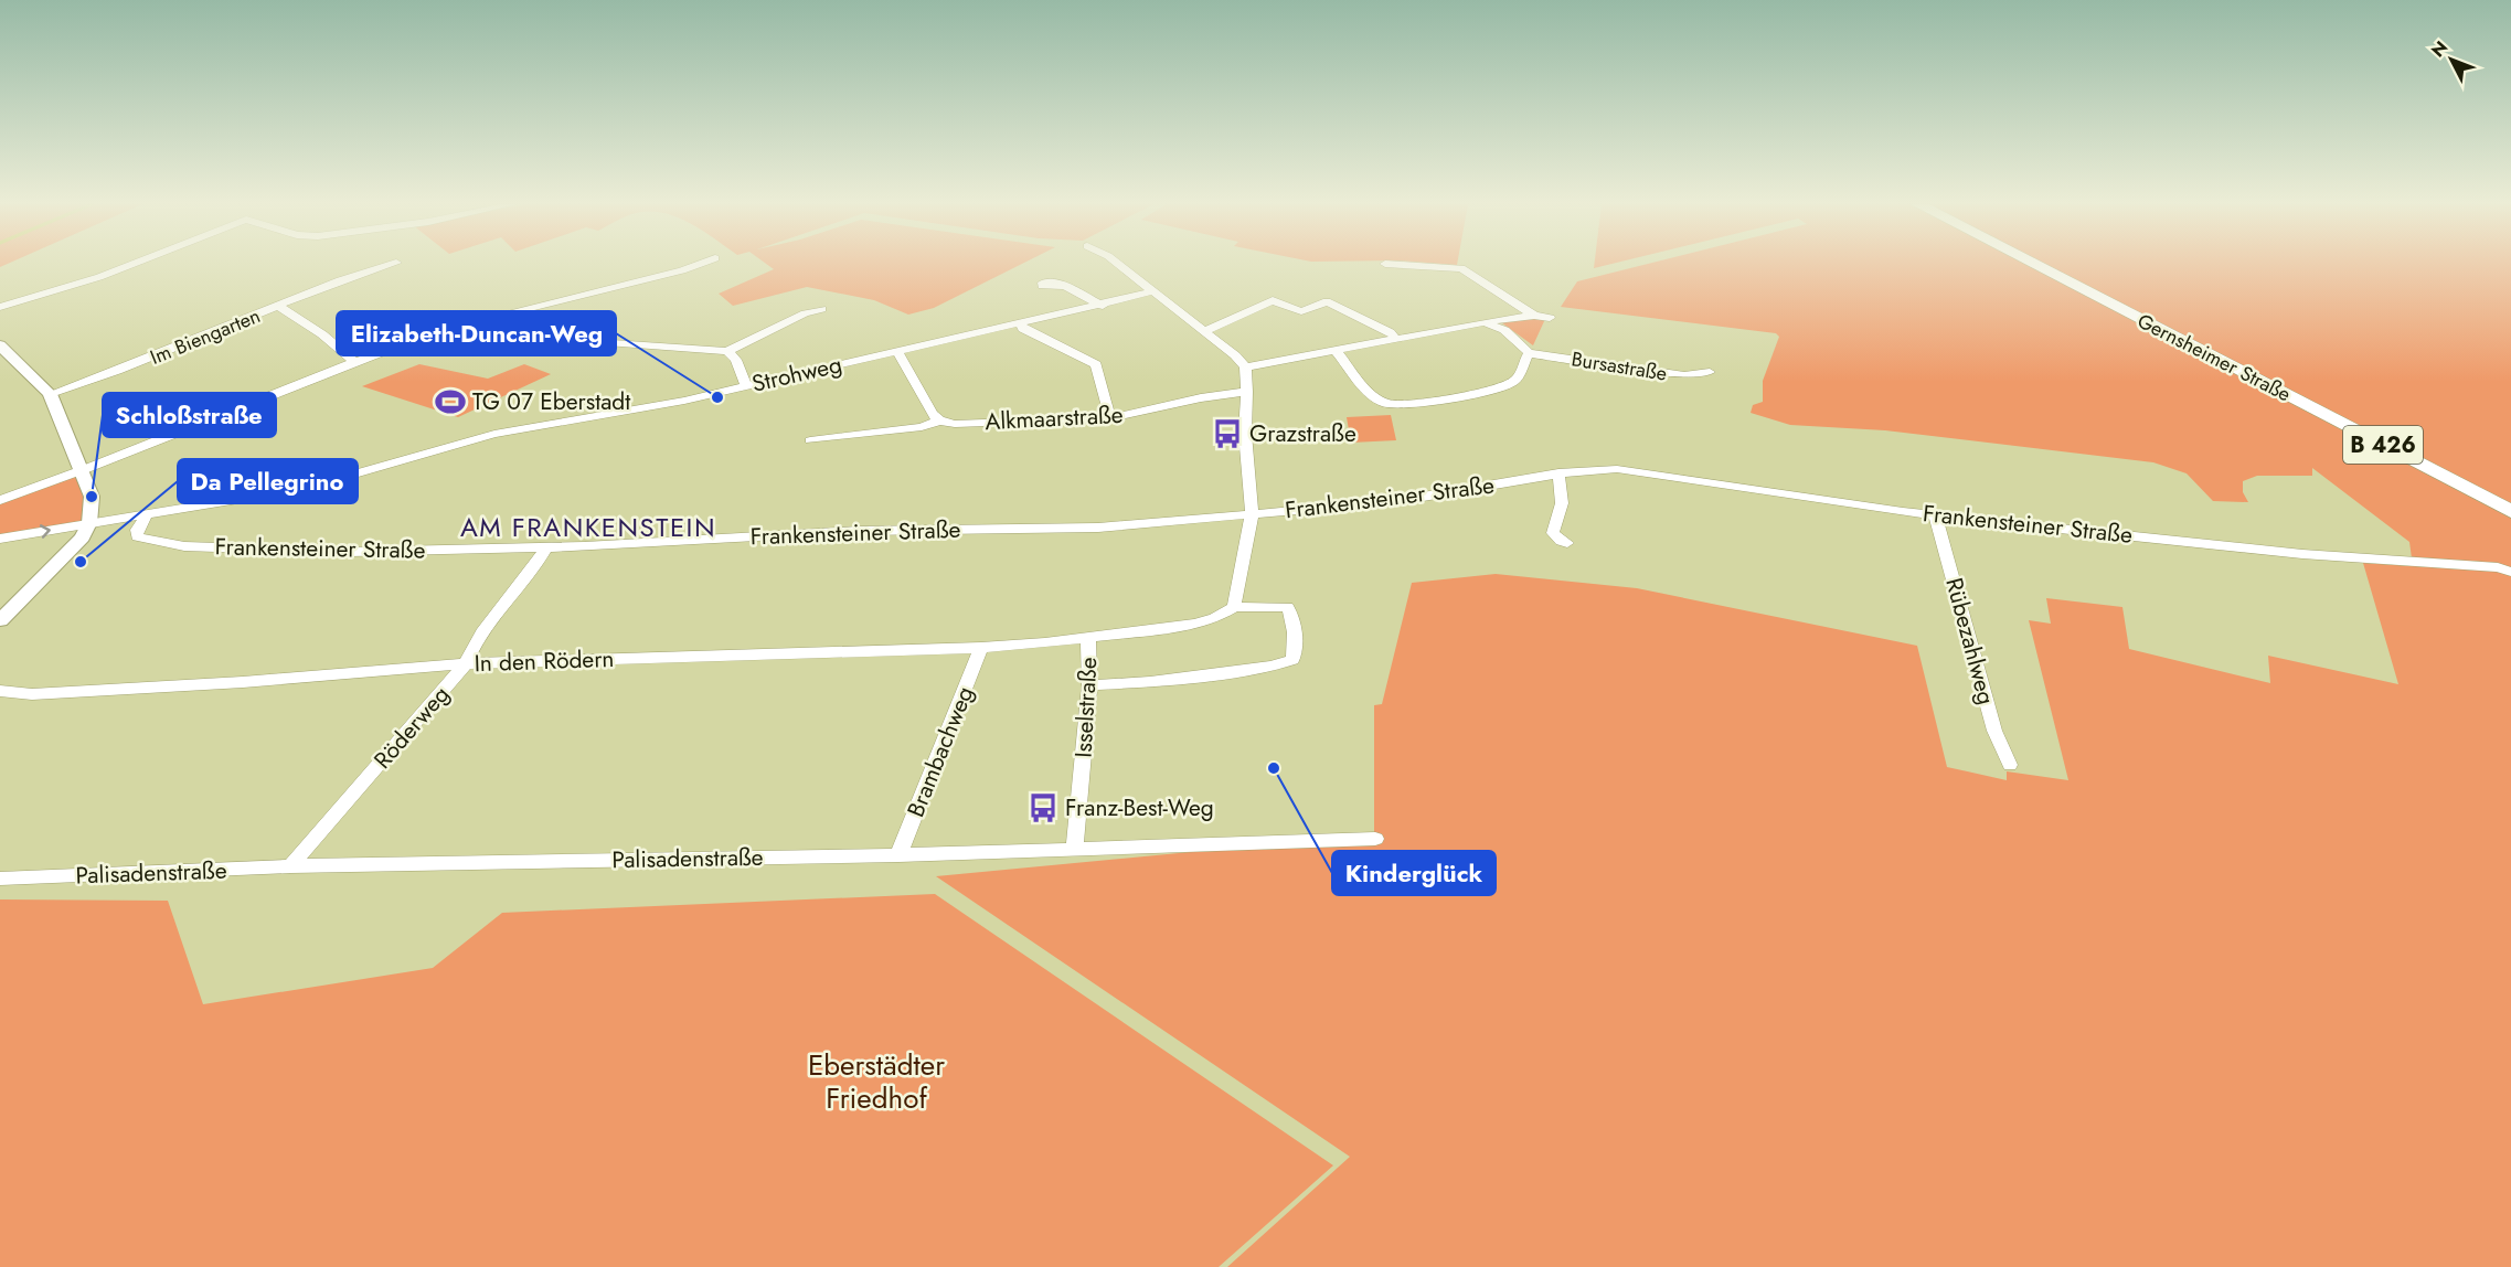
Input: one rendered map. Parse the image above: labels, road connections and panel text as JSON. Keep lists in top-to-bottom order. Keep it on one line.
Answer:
{"streets":{"main road":["Gernsheimer Straße","B 426"],"street":["Im Biengarten","Bursastraße","Strohweg","Alkmaarstraße","Frankensteiner Straße","Rübezahlweg","In den Rödern","Isselstraße","Röderweg","Brambachweg","Palisadenstraße"]},"crossings":[["Strohweg","Frankensteiner Straße"],["Frankensteiner Straße","Rübezahlweg"],["Frankensteiner Straße","Röderweg"],["In den Rödern","Isselstraße"],["In den Rödern","Röderweg"],["In den Rödern","Brambachweg"],["Isselstraße","Palisadenstraße"],["Röderweg","Palisadenstraße"],["Brambachweg","Palisadenstraße"]],"districts":["AM FRANKENSTEIN"],"parks":["Eberstädter Friedhof"],"places":{"other":["Elizabeth-Duncan-Weg","Schloßstraße","Da Pellegrino","Kinderglück"],"sports":["TG 07 Eberstadt"],"bus stop":["Grazstraße","Franz-Best-Weg"]},"north":"top left"}
